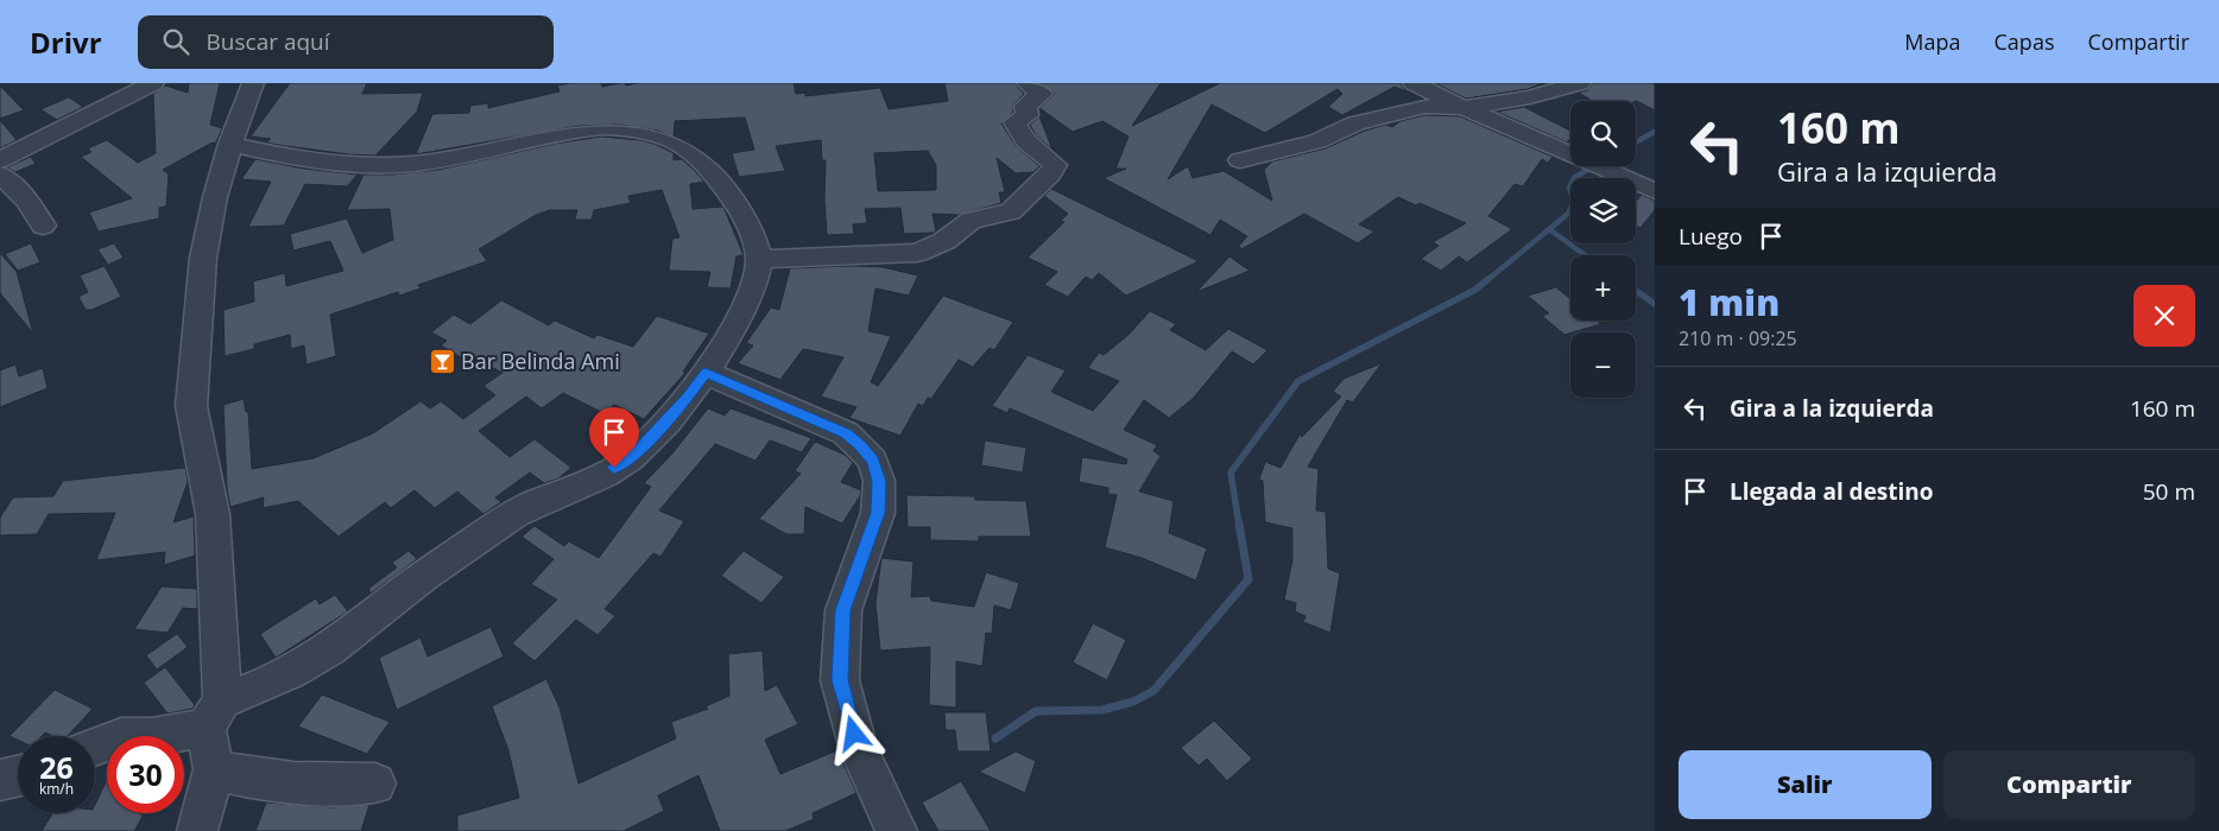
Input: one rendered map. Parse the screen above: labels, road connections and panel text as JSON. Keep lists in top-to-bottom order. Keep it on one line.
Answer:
{"places":{"bar":["Bar Belinda Ami"]},"page":{"header":"Drivr","search":"Buscar aquí","nav":["Mapa","Capas","Compartir"],"turn":["160 m","Gira a la izquierda"],"map_buttons":["+","−"],"then":"Luego","heading":["1 min","210 m · 09:25"],"list":[{"name":"Gira a la izquierda","value":"160 m"},{"name":"Llegada al destino","value":"50 m"}],"speed":"26 km/h","limit":"30","buttons":["Salir","Compartir"]}}
